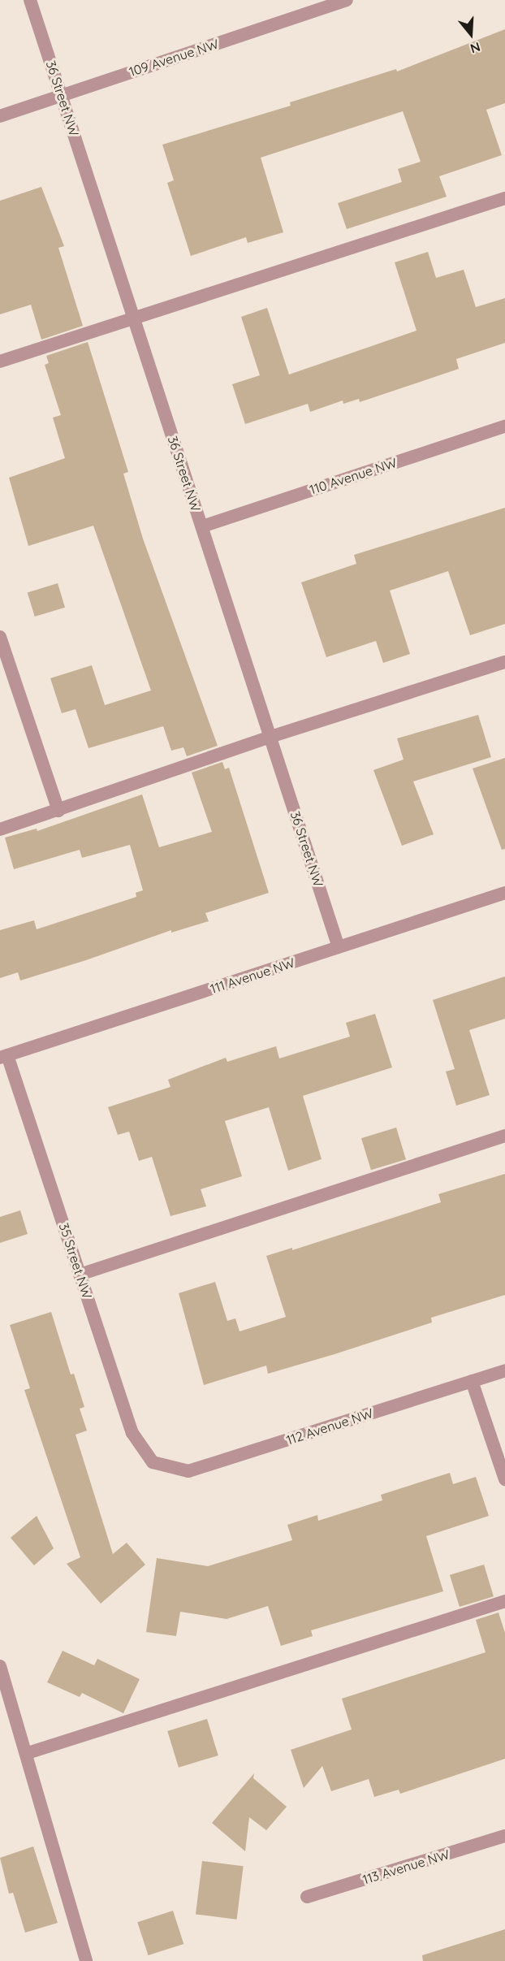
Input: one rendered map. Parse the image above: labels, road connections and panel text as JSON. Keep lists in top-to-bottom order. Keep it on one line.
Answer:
{"streets":{"street":["109 Avenue NW","36 Street NW","110 Avenue NW","111 Avenue NW","35 Street NW","112 Avenue NW","113 Avenue NW"]},"crossings":[["109 Avenue NW","36 Street NW"],["36 Street NW","110 Avenue NW"],["36 Street NW","111 Avenue NW"],["111 Avenue NW","35 Street NW"],["35 Street NW","112 Avenue NW"]],"north":"bottom"}
